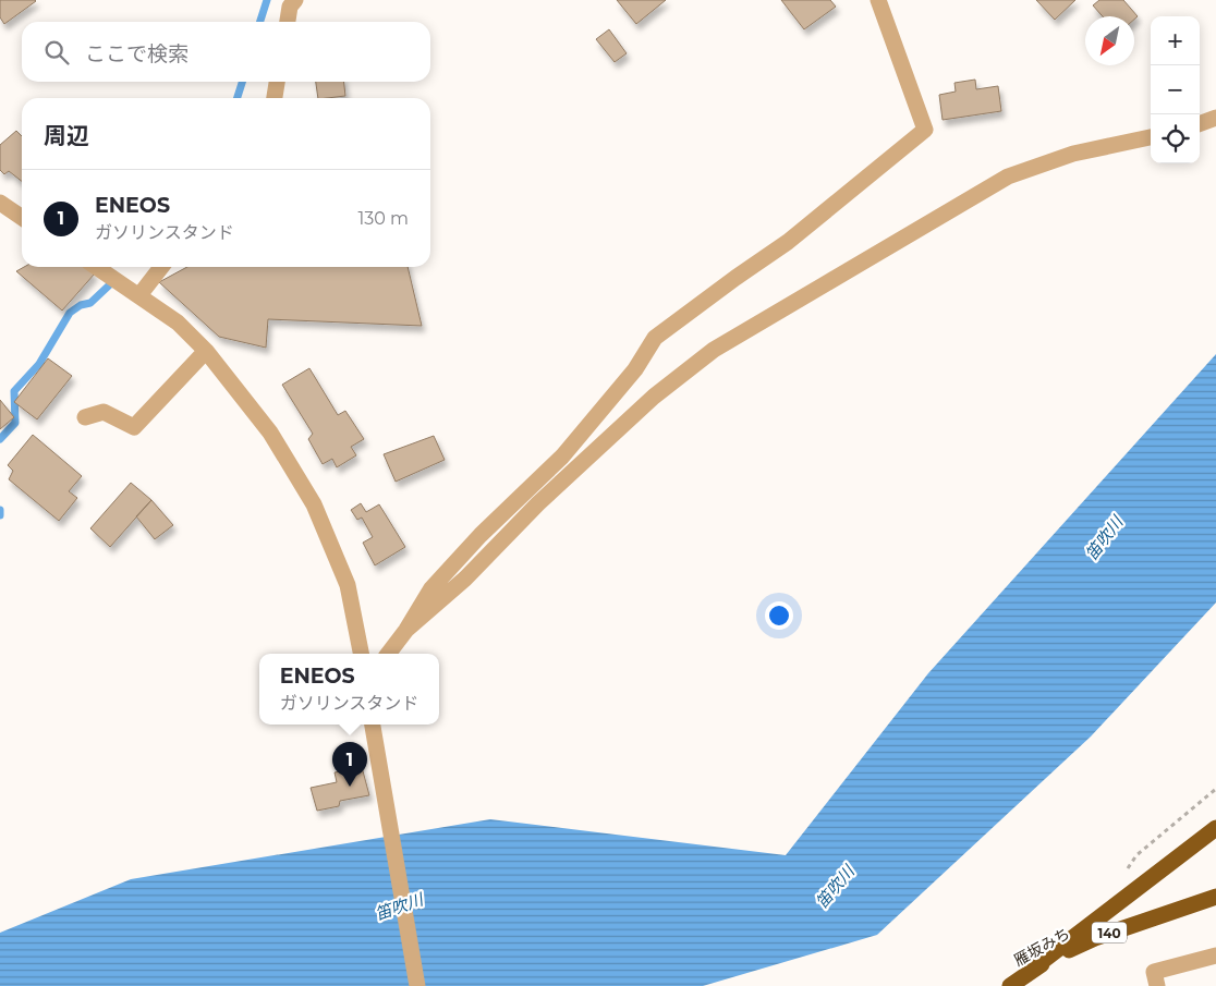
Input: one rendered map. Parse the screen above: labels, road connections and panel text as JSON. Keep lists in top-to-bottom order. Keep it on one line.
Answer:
{"streets":{"highway":["140","雁坂みち"]},"water":["笛吹川"],"north":"bottom left","page":{"map_buttons":["+","−"],"search":"ここで検索","heading":"周辺","list":[{"mark":"1","name":"ENEOS","note":"ガソリンスタンド","value":"130 m"}],"popup":["ENEOS","ガソリンスタンド"],"pins":"1"}}
